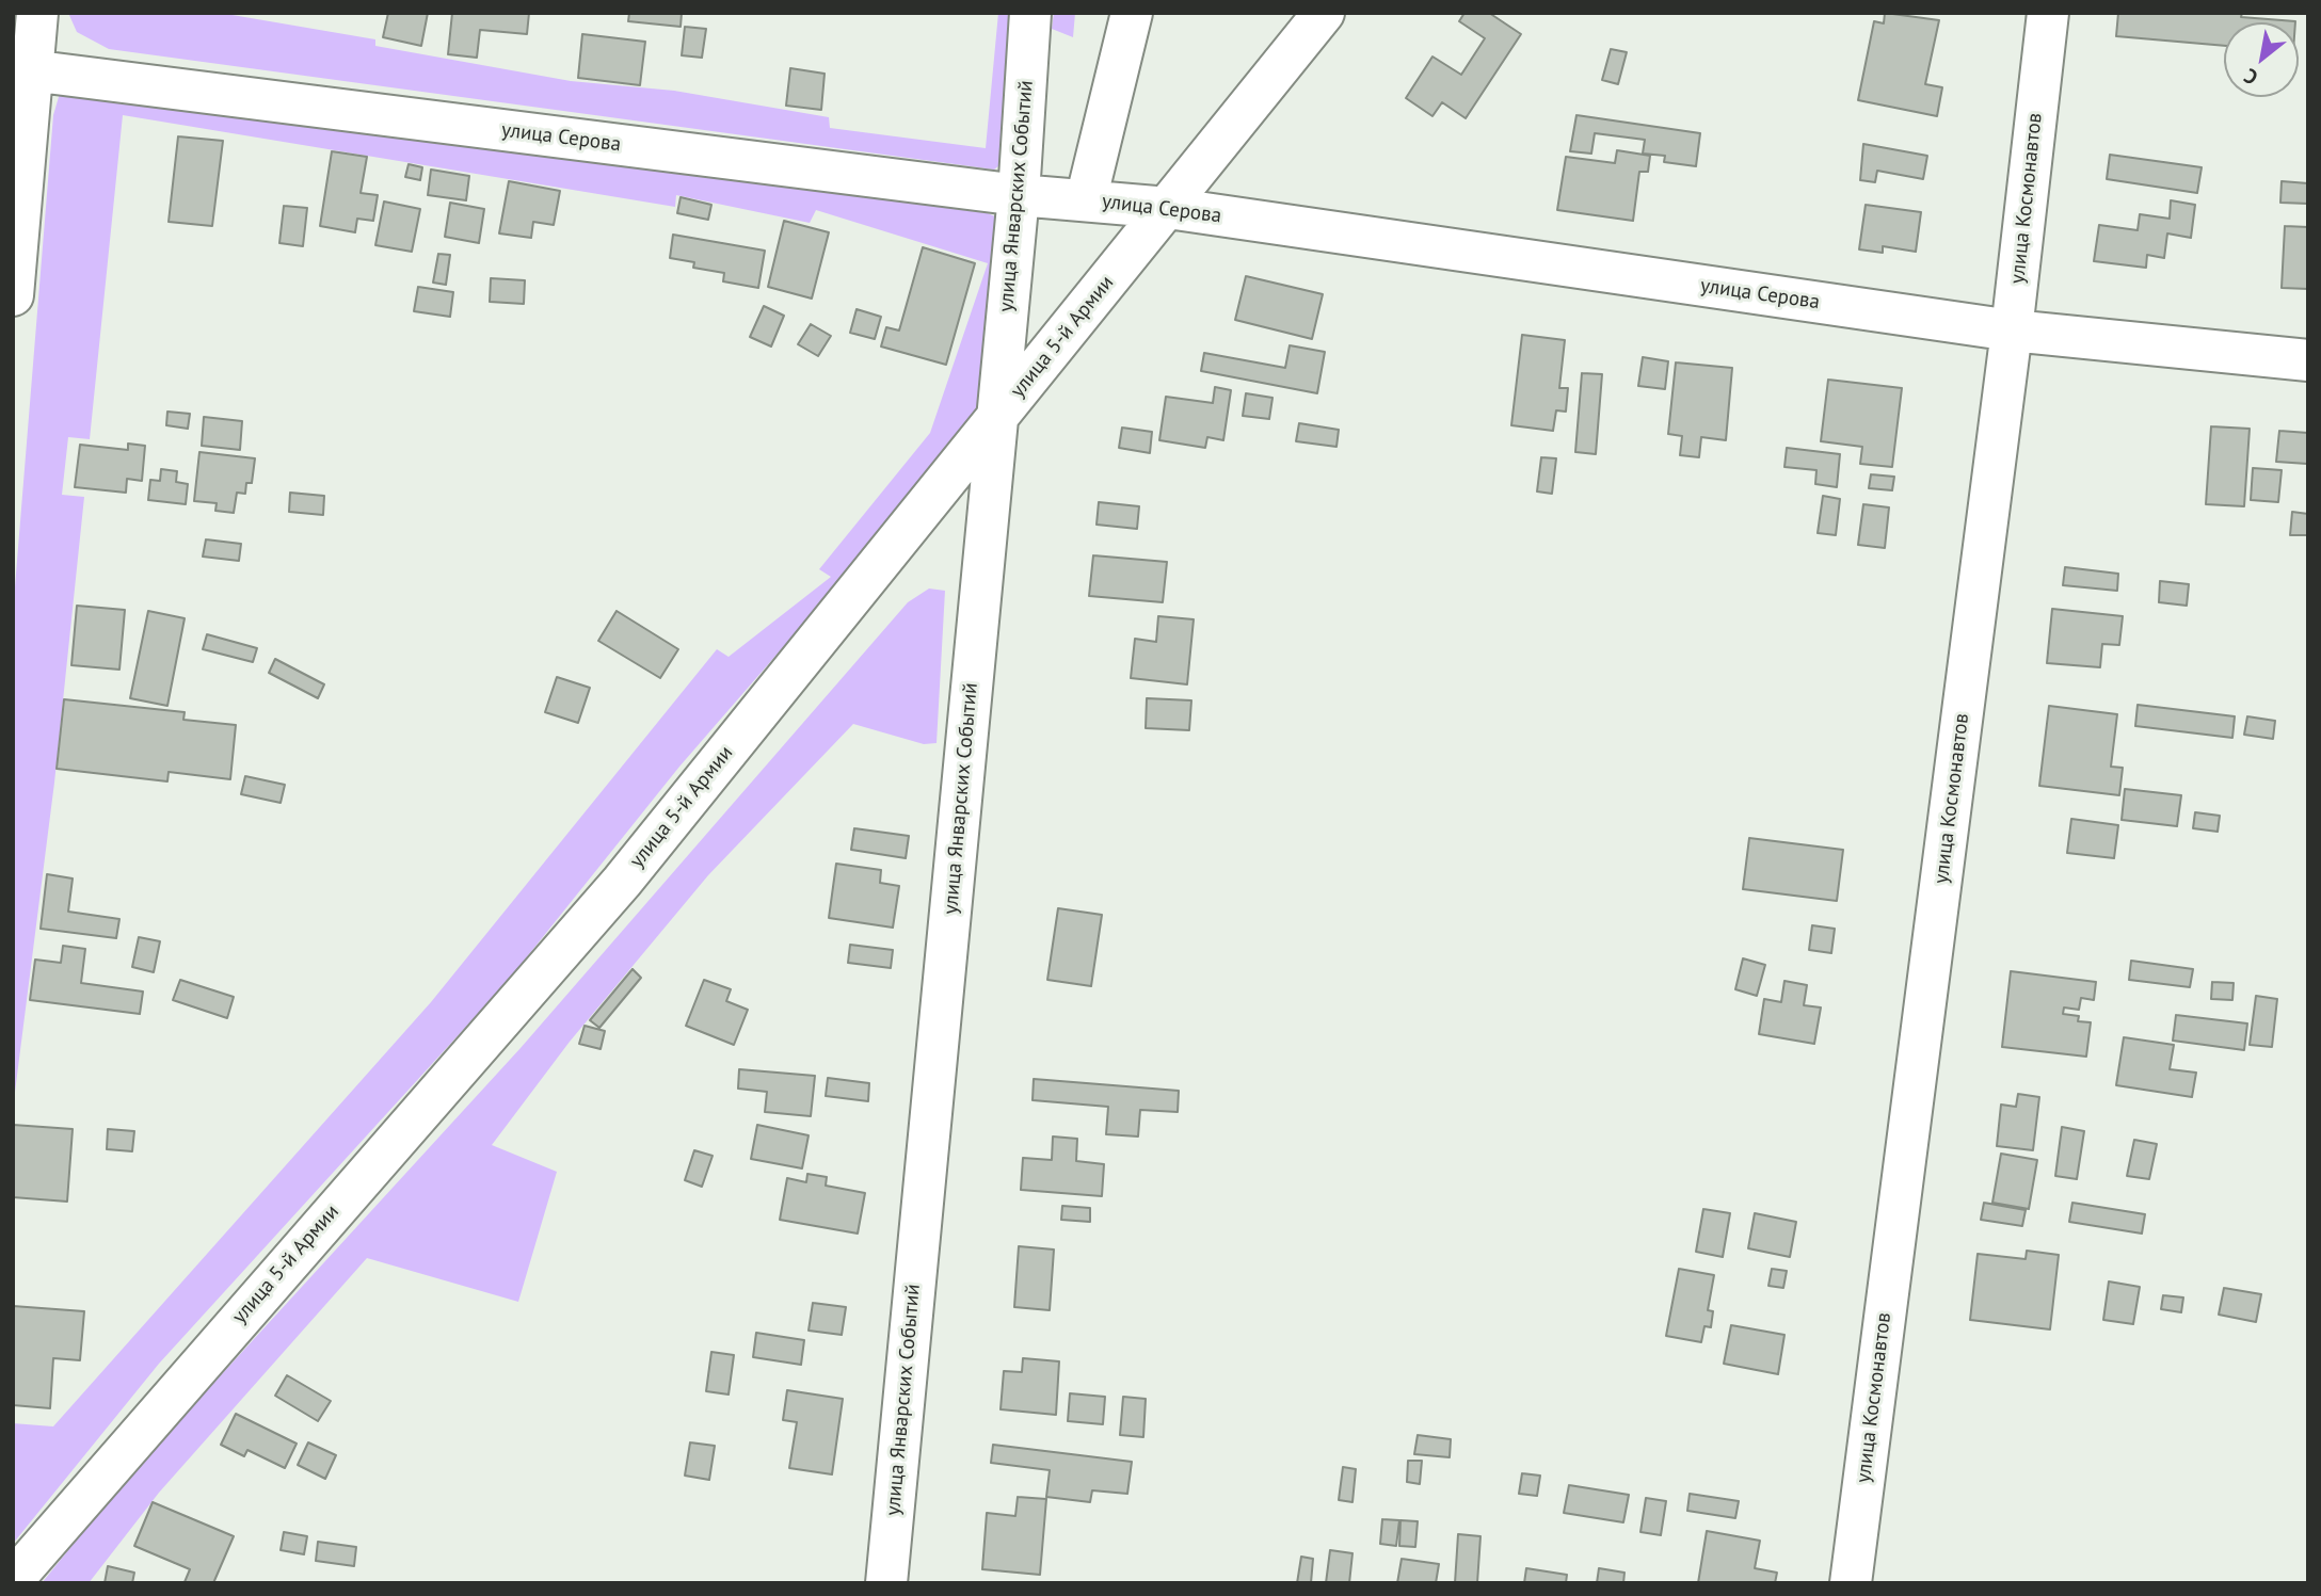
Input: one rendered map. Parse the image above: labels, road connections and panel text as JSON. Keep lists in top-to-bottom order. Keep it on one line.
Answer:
{"streets":{"street":["улица Серова","улица Январских Событий","улица Космонавтов","улица 5-й Армии"]},"crossings":[["улица Серова","улица Январских Событий"],["улица Серова","улица Космонавтов"],["улица Серова","улица 5-й Армии"],["улица Январских Событий","улица 5-й Армии"]],"north":"bottom left"}
